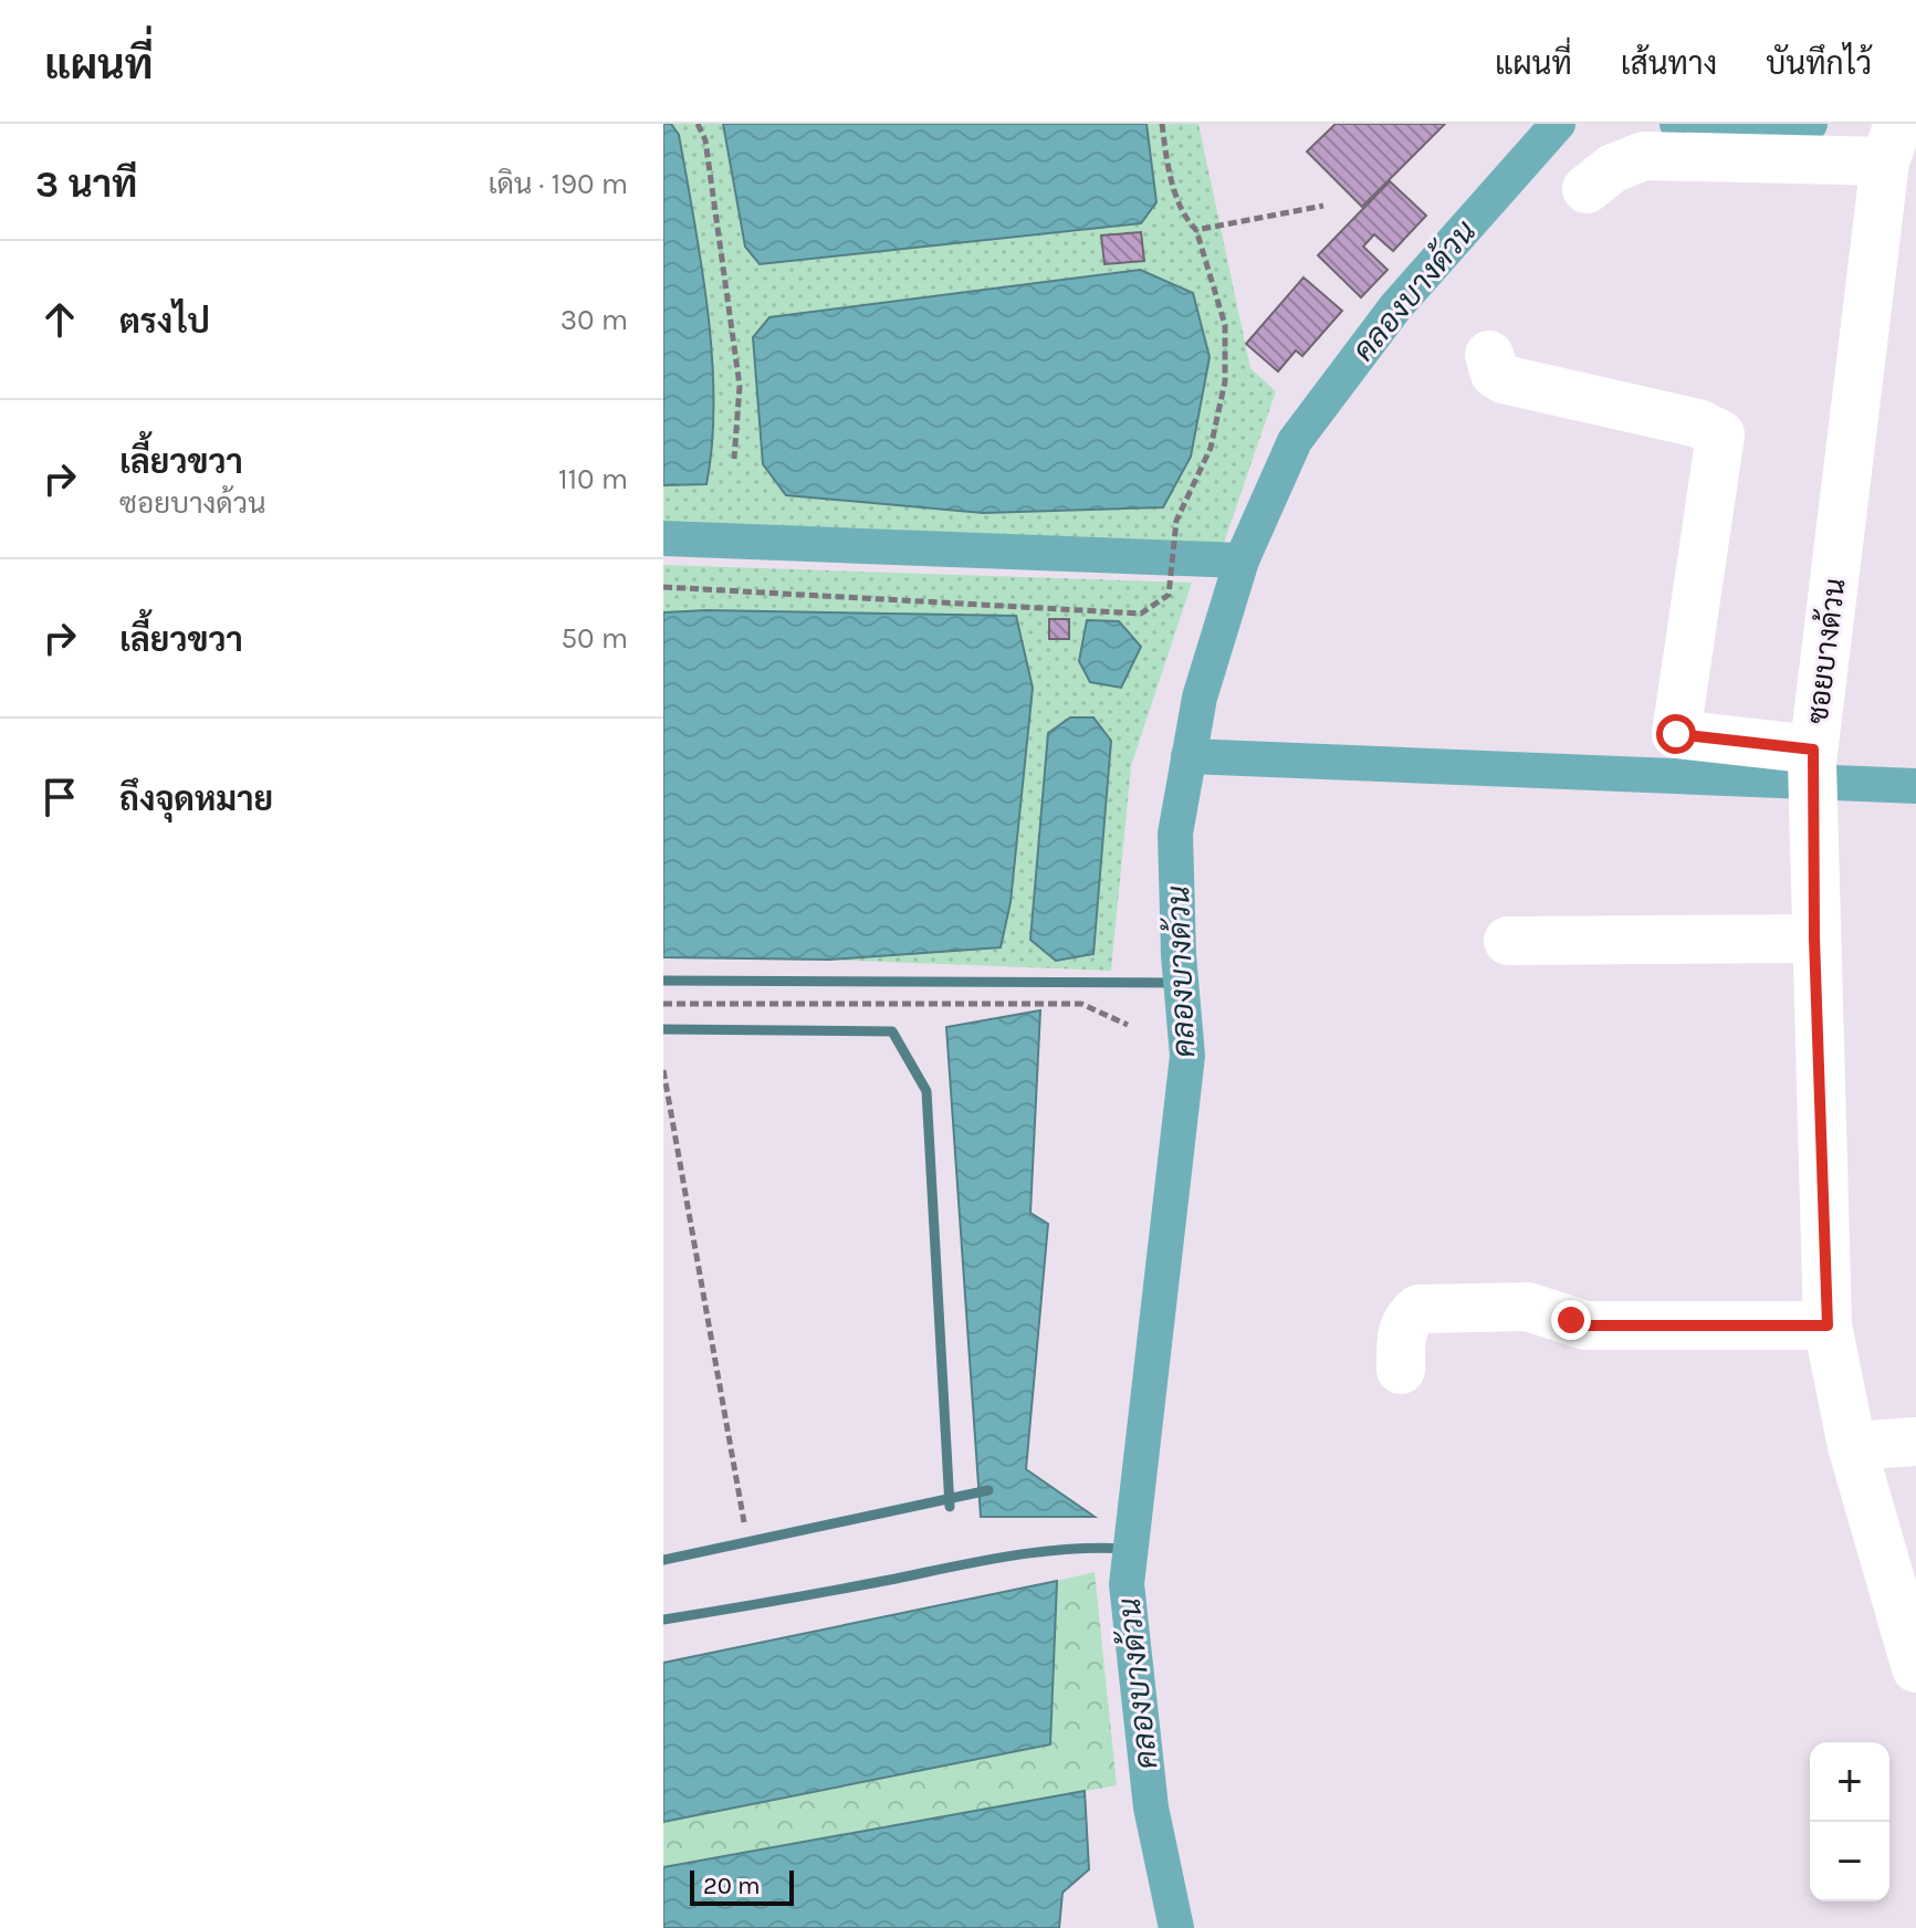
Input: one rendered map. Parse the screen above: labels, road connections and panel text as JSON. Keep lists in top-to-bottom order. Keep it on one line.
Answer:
{"streets":{"street":["ซอยบางด้วน"]},"water":["คลองบางด้วน"],"scale_bar":"20 m","page":{"header":"แผนที่","nav":["แผนที่","เส้นทาง","บันทึกไว้"],"heading":["3 นาที","เดิน · 190 m"],"list":[["ตรงไป","30 m"],["เลี้ยวขวา","ซอยบางด้วน","110 m"],["เลี้ยวขวา","50 m"],"ถึงจุดหมาย"],"map_buttons":["+","−"],"scale":"20 m"}}
